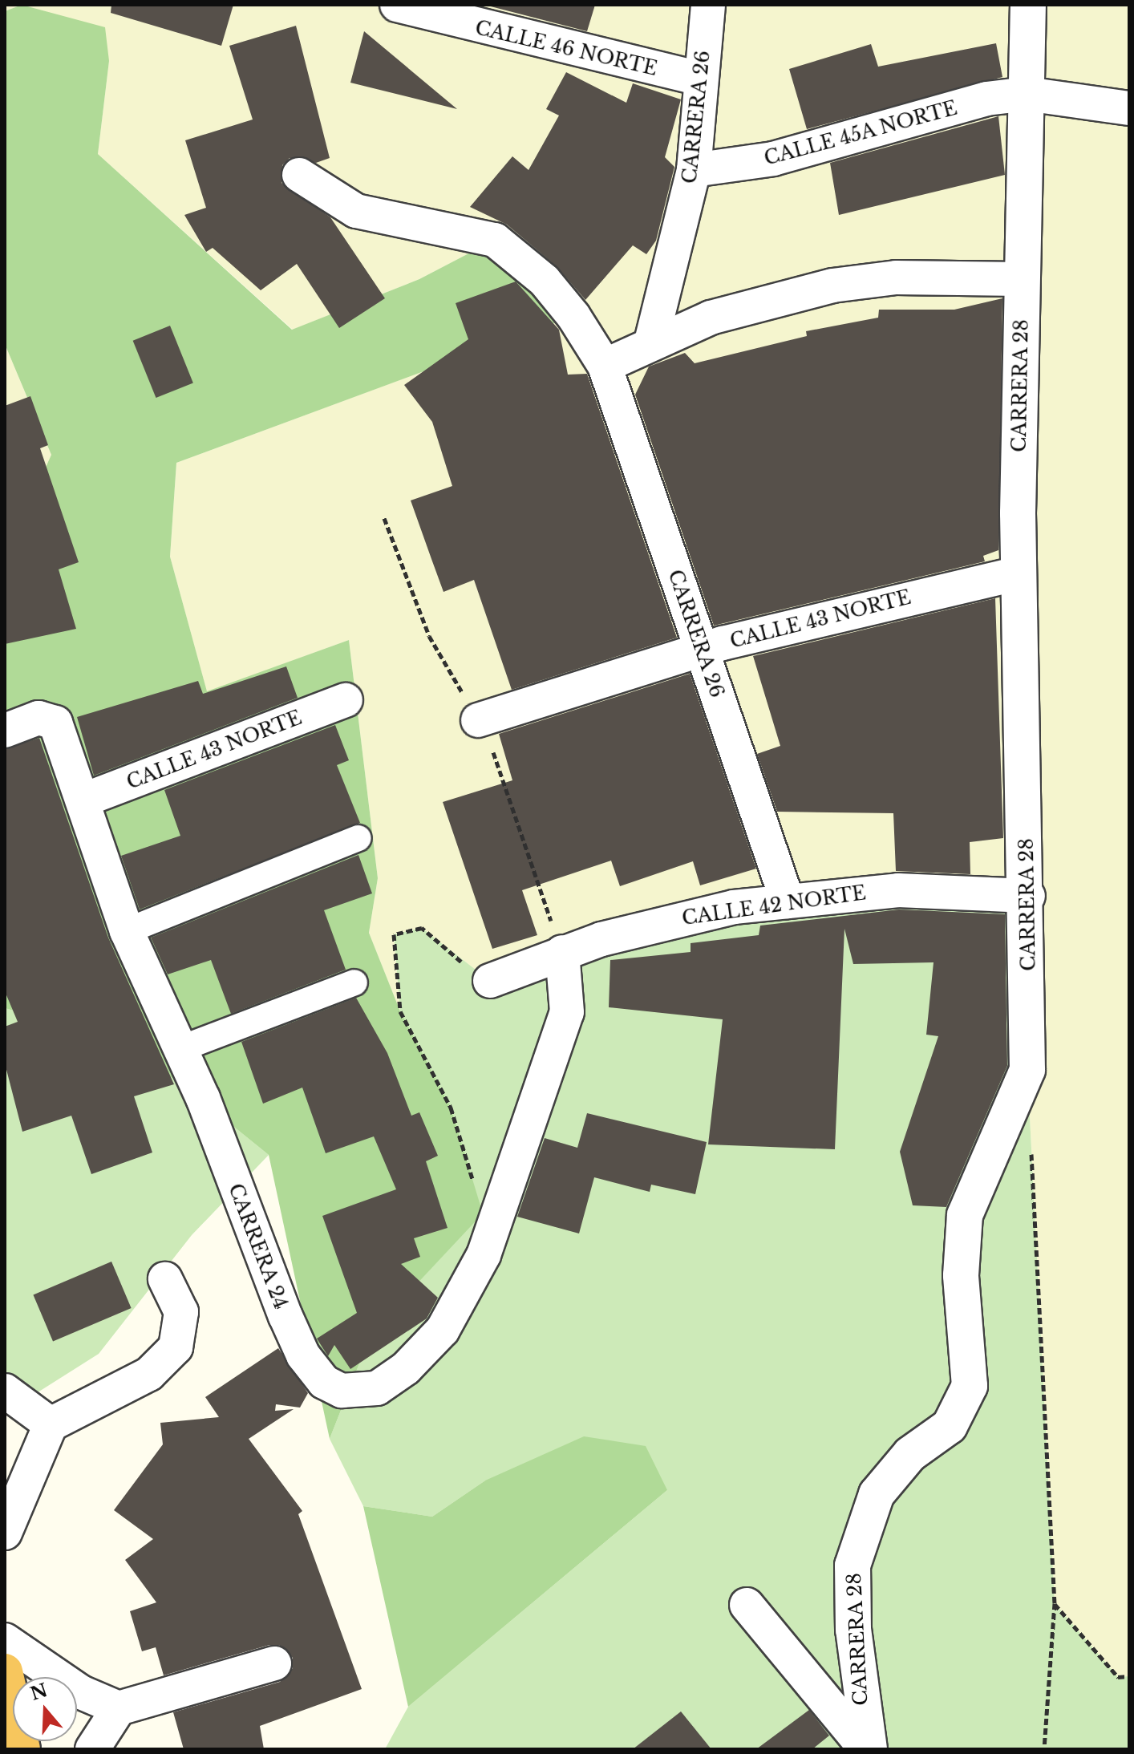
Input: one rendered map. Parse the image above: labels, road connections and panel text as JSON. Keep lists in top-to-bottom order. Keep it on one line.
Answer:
{"streets":{"street":["CALLE 46 NORTE","CARRERA 26","CALLE 45A NORTE","CARRERA 28","CALLE 43 NORTE","CALLE 42 NORTE","CARRERA 24"]},"crossings":[["CALLE 46 NORTE","CARRERA 26"],["CARRERA 26","CALLE 45A NORTE"],["CARRERA 26","CALLE 43 NORTE"],["CARRERA 26","CALLE 42 NORTE"],["CALLE 45A NORTE","CARRERA 28"],["CARRERA 28","CALLE 43 NORTE"],["CARRERA 28","CALLE 42 NORTE"],["CALLE 43 NORTE","CARRERA 24"],["CALLE 42 NORTE","CARRERA 24"]],"north":"top"}
